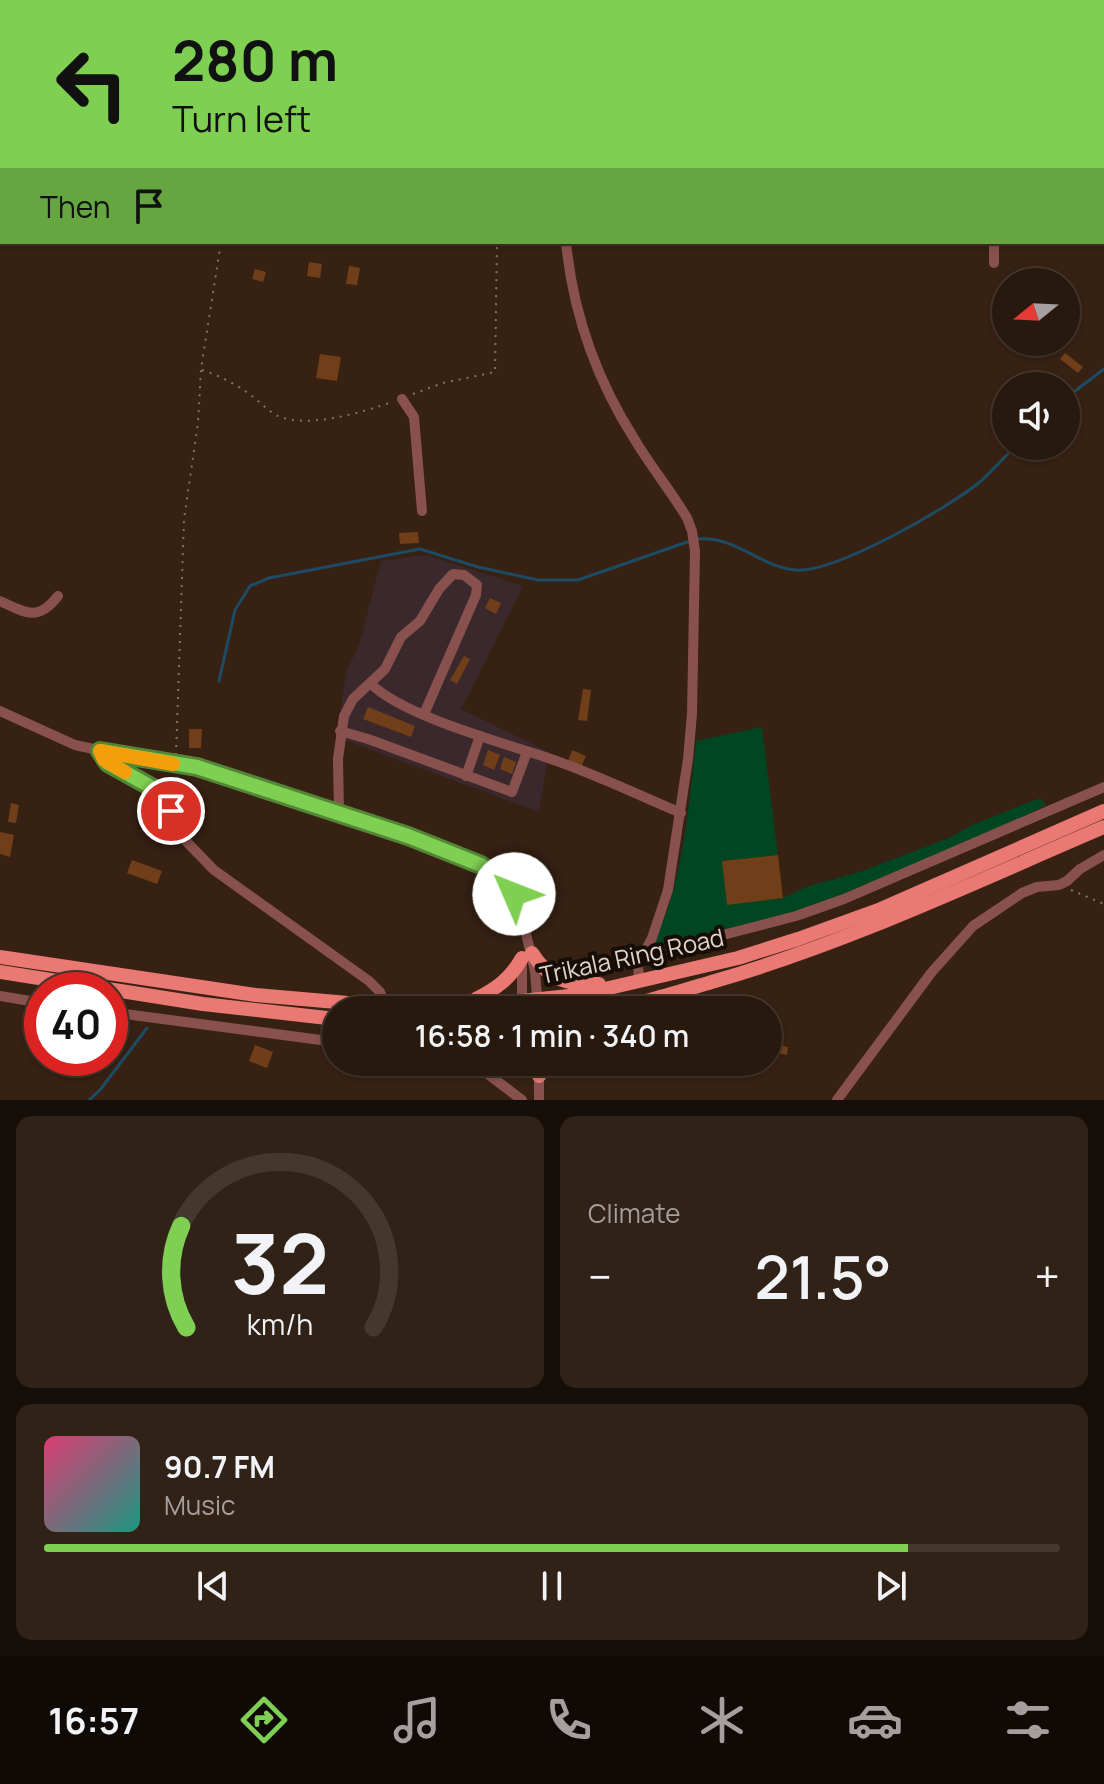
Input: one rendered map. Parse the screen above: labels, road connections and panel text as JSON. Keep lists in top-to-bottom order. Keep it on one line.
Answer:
{"streets":{"main road":["Trikala Ring Road"]},"north":"left","page":{"turn":["280 m","Turn left"],"then":"Then","limit":"40","trip":"16:58 · 1 min · 340 m","tile":"Climate","heat":["−","21.5°","+"],"song":["90.7 FM","Music"],"tabs":"16:57","gauge":["32","km/h"]}}
